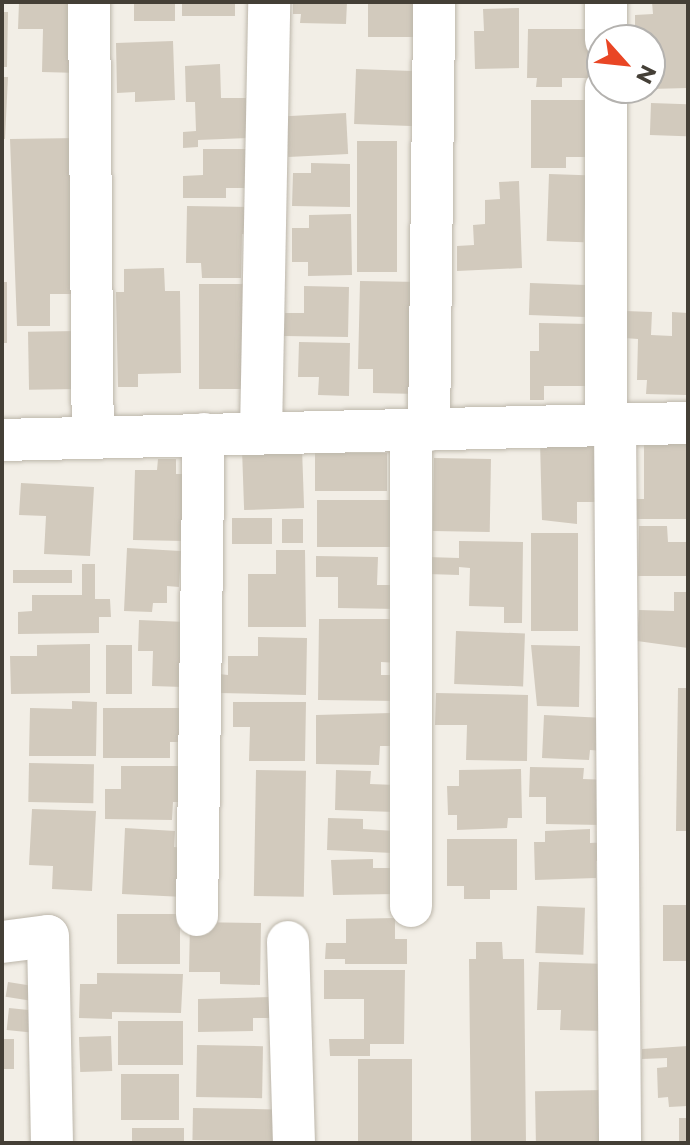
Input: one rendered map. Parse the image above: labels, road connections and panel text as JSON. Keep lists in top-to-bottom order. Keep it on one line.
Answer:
{"north":"bottom right"}
